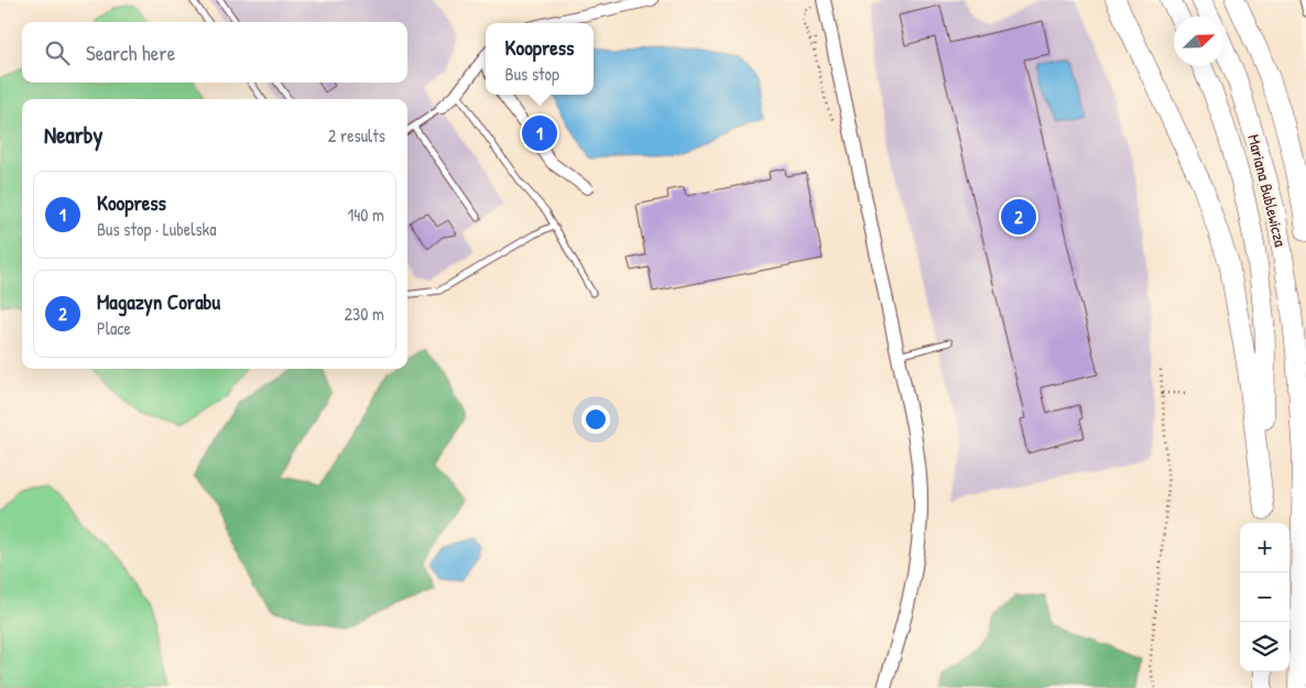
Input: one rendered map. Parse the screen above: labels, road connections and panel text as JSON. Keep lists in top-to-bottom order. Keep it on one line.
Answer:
{"streets":{"highway":["Mariana Bublewicza"]},"north":"top right","page":{"search":"Search here","popup":["Koopress","Bus stop"],"heading":["Nearby","2 results"],"pins":["1","2"],"list":[{"mark":"1","name":"Koopress","note":"Bus stop · Lubelska","value":"140 m"},{"mark":"2","name":"Magazyn Corabu","note":"Place","value":"230 m"}],"map_buttons":["+","−"]}}
